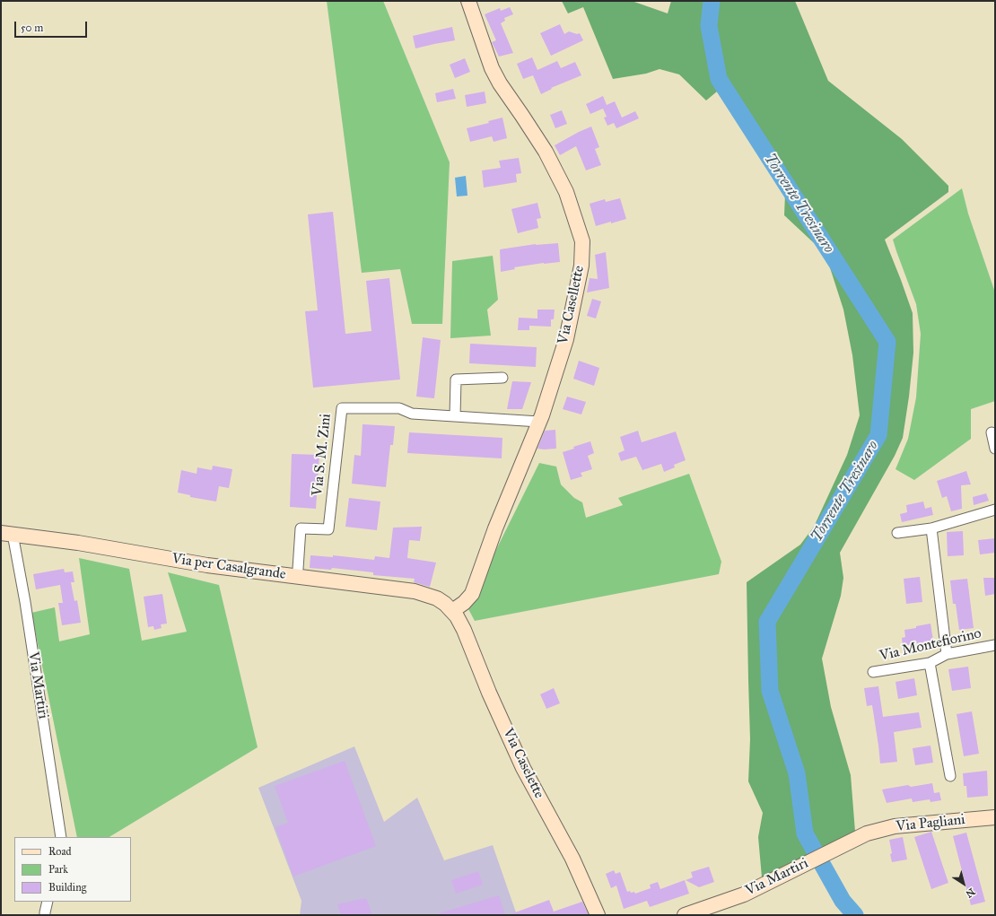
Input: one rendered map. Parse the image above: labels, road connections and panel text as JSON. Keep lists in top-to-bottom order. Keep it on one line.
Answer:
{"streets":{"street":["Via Casellette","Via S. M. Zini","Via per Casalgrande","Via Montefiorino","Via Martiri","Via Caselette","Via Pagliani"]},"crossings":[["Via Casellette","Via S. M. Zini"],["Via Casellette","Via per Casalgrande"],["Via Casellette","Via Caselette"],["Via per Casalgrande","Via Martiri"],["Via per Casalgrande","Via Caselette"],["Via Martiri","Via Pagliani"]],"water":["Torrente Tresinaro"],"legend":["Road","Park","Building"],"scale_bar":"50 m","north":"bottom right"}
